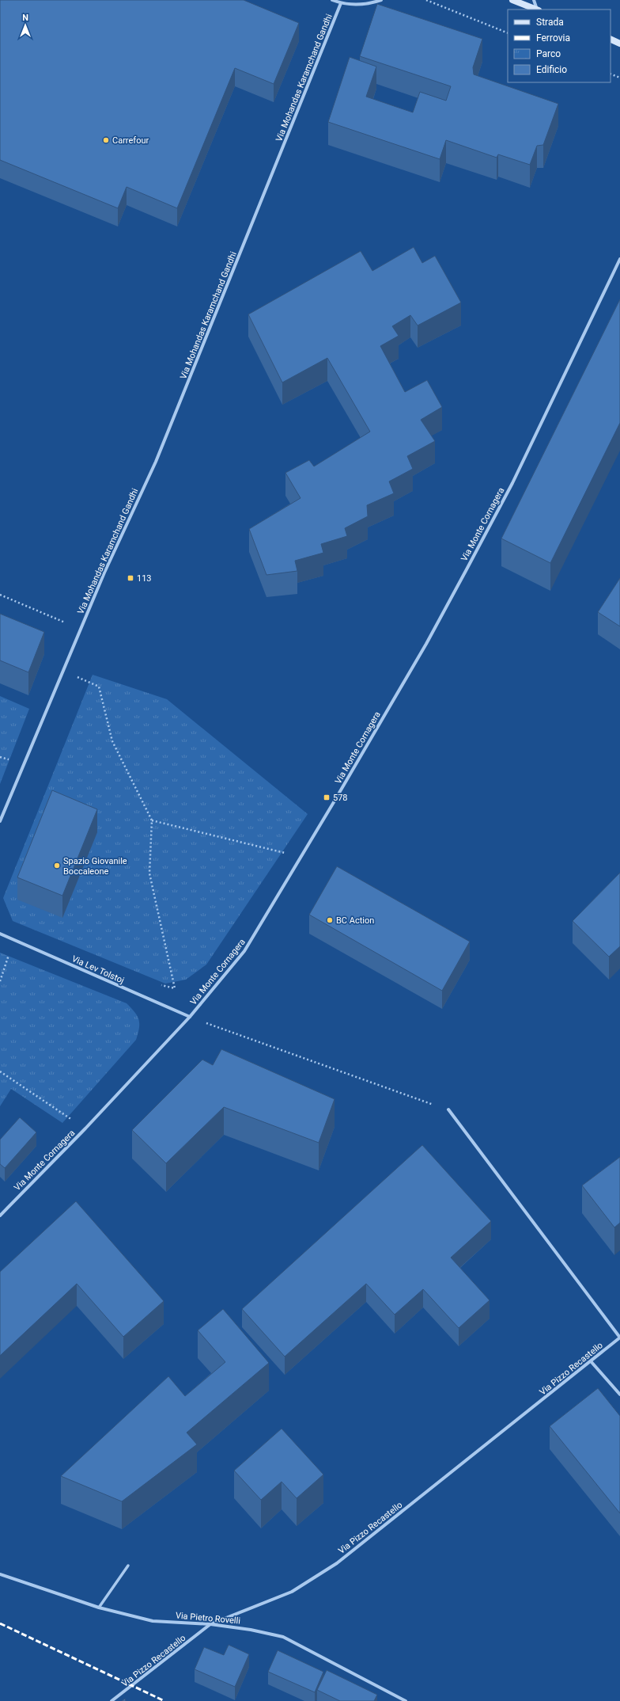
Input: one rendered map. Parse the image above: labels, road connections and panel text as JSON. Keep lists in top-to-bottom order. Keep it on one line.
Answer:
{"streets":{"street":["Via Mohandas Karamchand Gandhi","Via Monte Cornagera","Via Lev Tolstoj","Via Pizzo Recastello","Via Pietro Rovelli"]},"crossings":[["Via Monte Cornagera","Via Lev Tolstoj"],["Via Pizzo Recastello","Via Pietro Rovelli"]],"places":{"other":["Carrefour","Spazio Giovanile Boccaleone","BC Action"],"transit":["113","578"]},"legend":["Strada","Ferrovia","Parco","Edificio"],"north":"top"}
